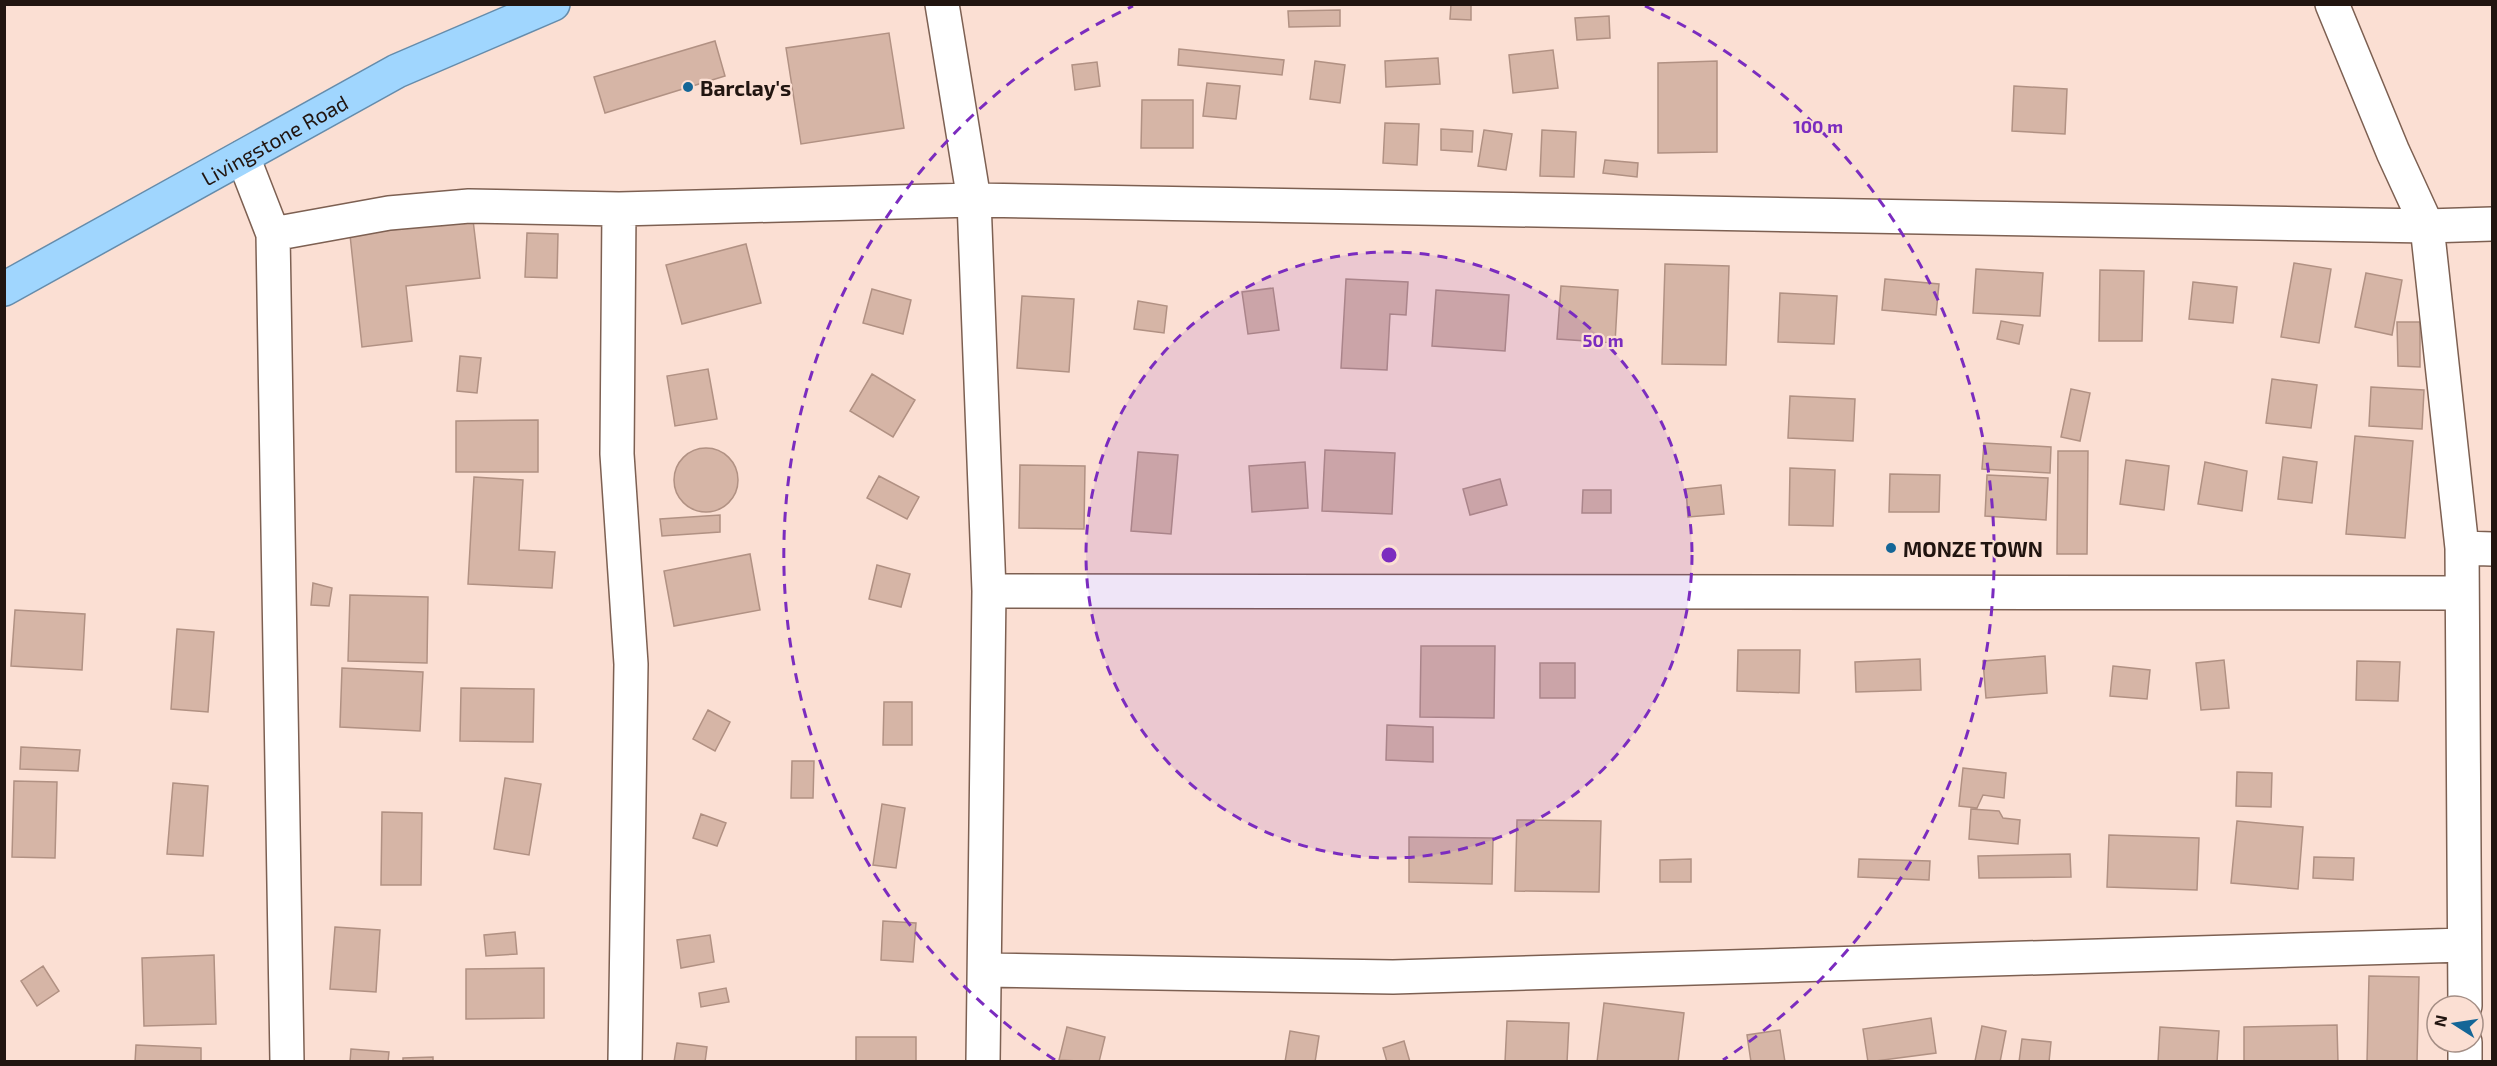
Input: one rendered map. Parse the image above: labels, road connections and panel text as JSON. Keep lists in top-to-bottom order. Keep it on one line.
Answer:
{"streets":{"highway":["Livingstone Road"]},"places":["Barclay's","MONZE TOWN"],"north":"left","rings":["100 m","50 m"]}
